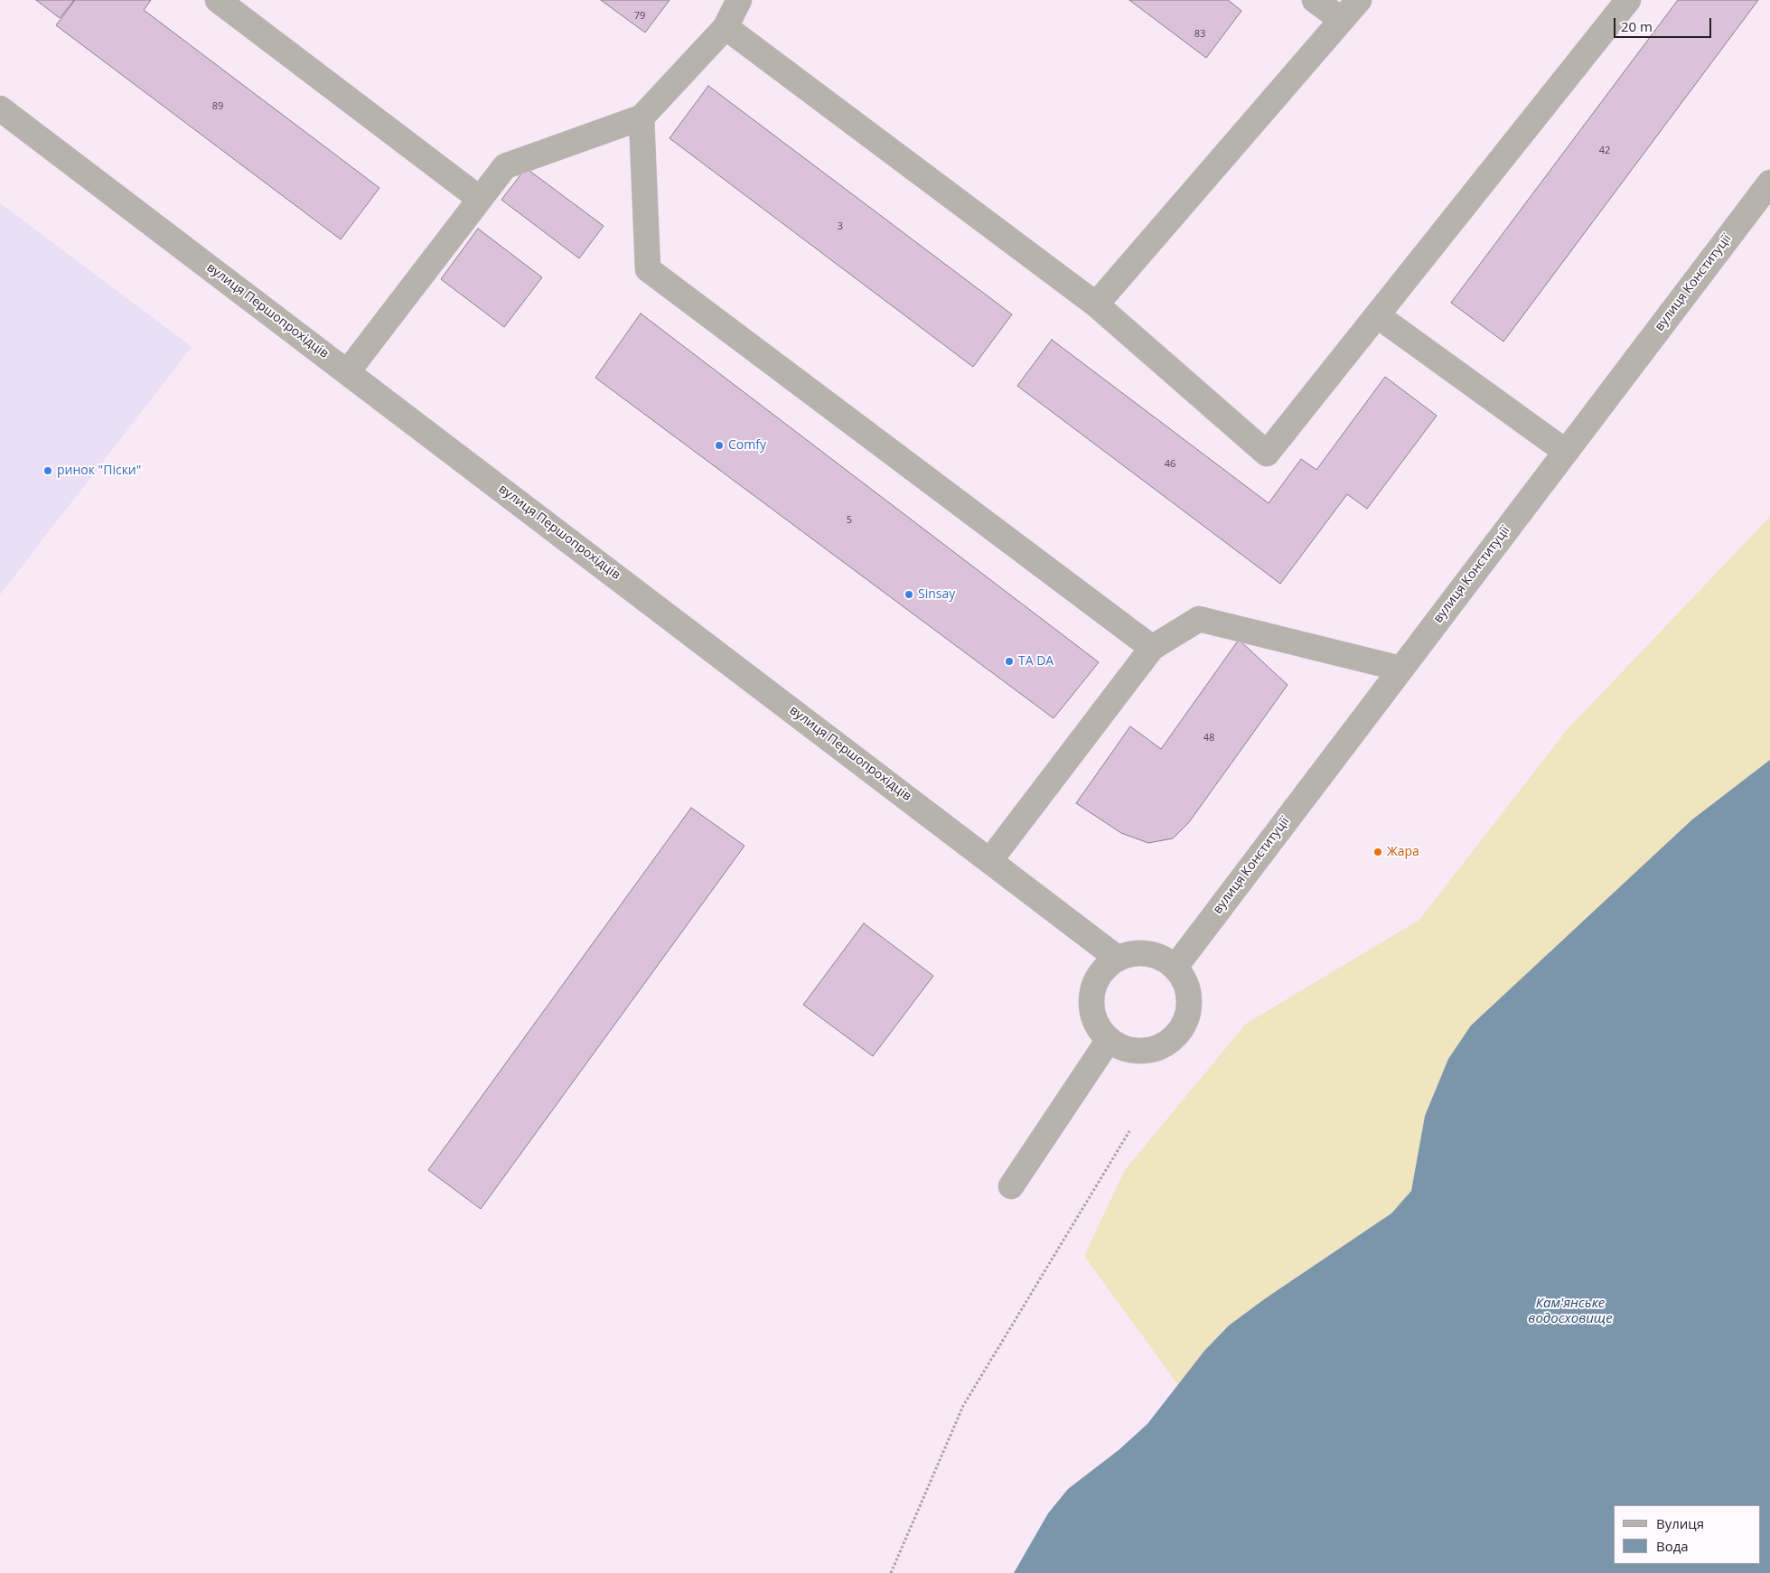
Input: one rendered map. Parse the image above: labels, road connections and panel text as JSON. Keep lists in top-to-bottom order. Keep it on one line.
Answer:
{"streets":{"street":["вулиця Конституції","вулиця Першопрохідців"]},"crossings":[["вулиця Конституції","вулиця Першопрохідців"]],"water":["Кам'янське водосховище"],"places":["Comfy","ринок \"Піски\"","Sinsay","TA DA","Жара"],"house_numbers":["79","83","89","42","3","46","5","48"],"legend":["Вулиця","Вода"],"scale_bar":"20 m"}
